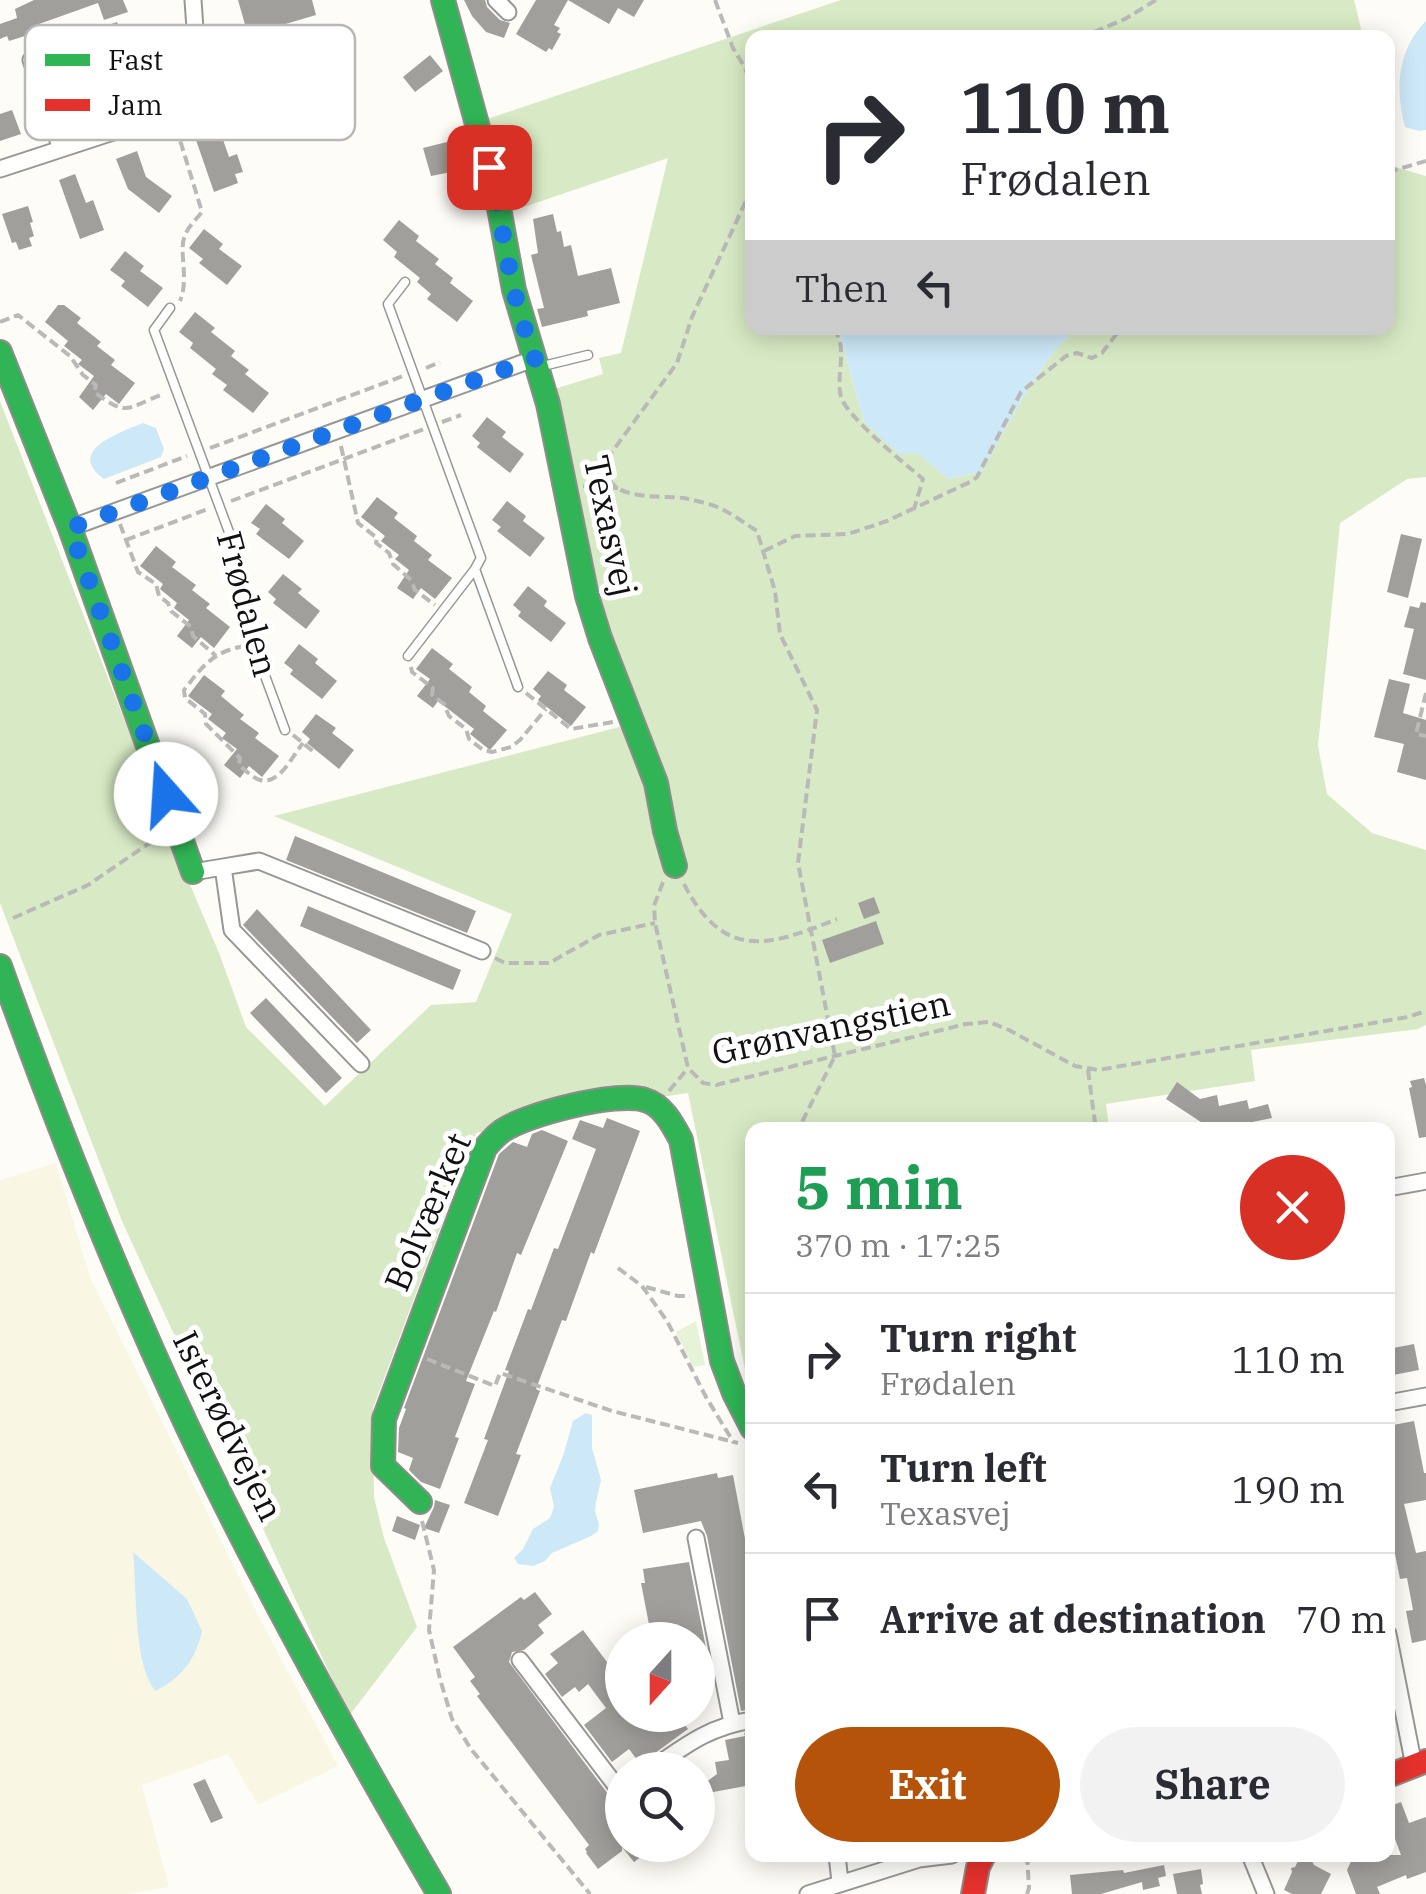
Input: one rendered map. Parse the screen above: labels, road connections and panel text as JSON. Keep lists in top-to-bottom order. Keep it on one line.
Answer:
{"streets":{"main road":["Texasvej","Bolværket","Isterødvejen"],"lane":["Frødalen"],"path":["Grønvangstien"]},"crossings":[["Texasvej","Grønvangstien"]],"legend":["Fast","Jam"],"north":"bottom","page":{"turn":["110 m","Frødalen"],"then":"Then","heading":["5 min","370 m · 17:25"],"list":[{"name":"Turn right","note":"Frødalen","value":"110 m"},{"name":"Turn left","note":"Texasvej","value":"190 m"},{"name":"Arrive at destination","value":"70 m"}],"buttons":["Exit","Share"]}}
